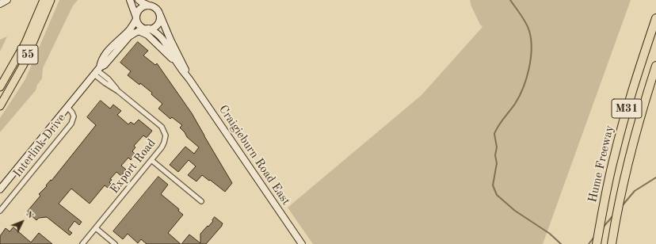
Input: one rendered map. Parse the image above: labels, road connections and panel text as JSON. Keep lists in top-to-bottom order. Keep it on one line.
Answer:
{"streets":{"highway":["55","M31","Hume Freeway"],"main road":["Craigieburn Road East"],"street":["Interlink Drive","Export Road"]},"north":"top right"}
